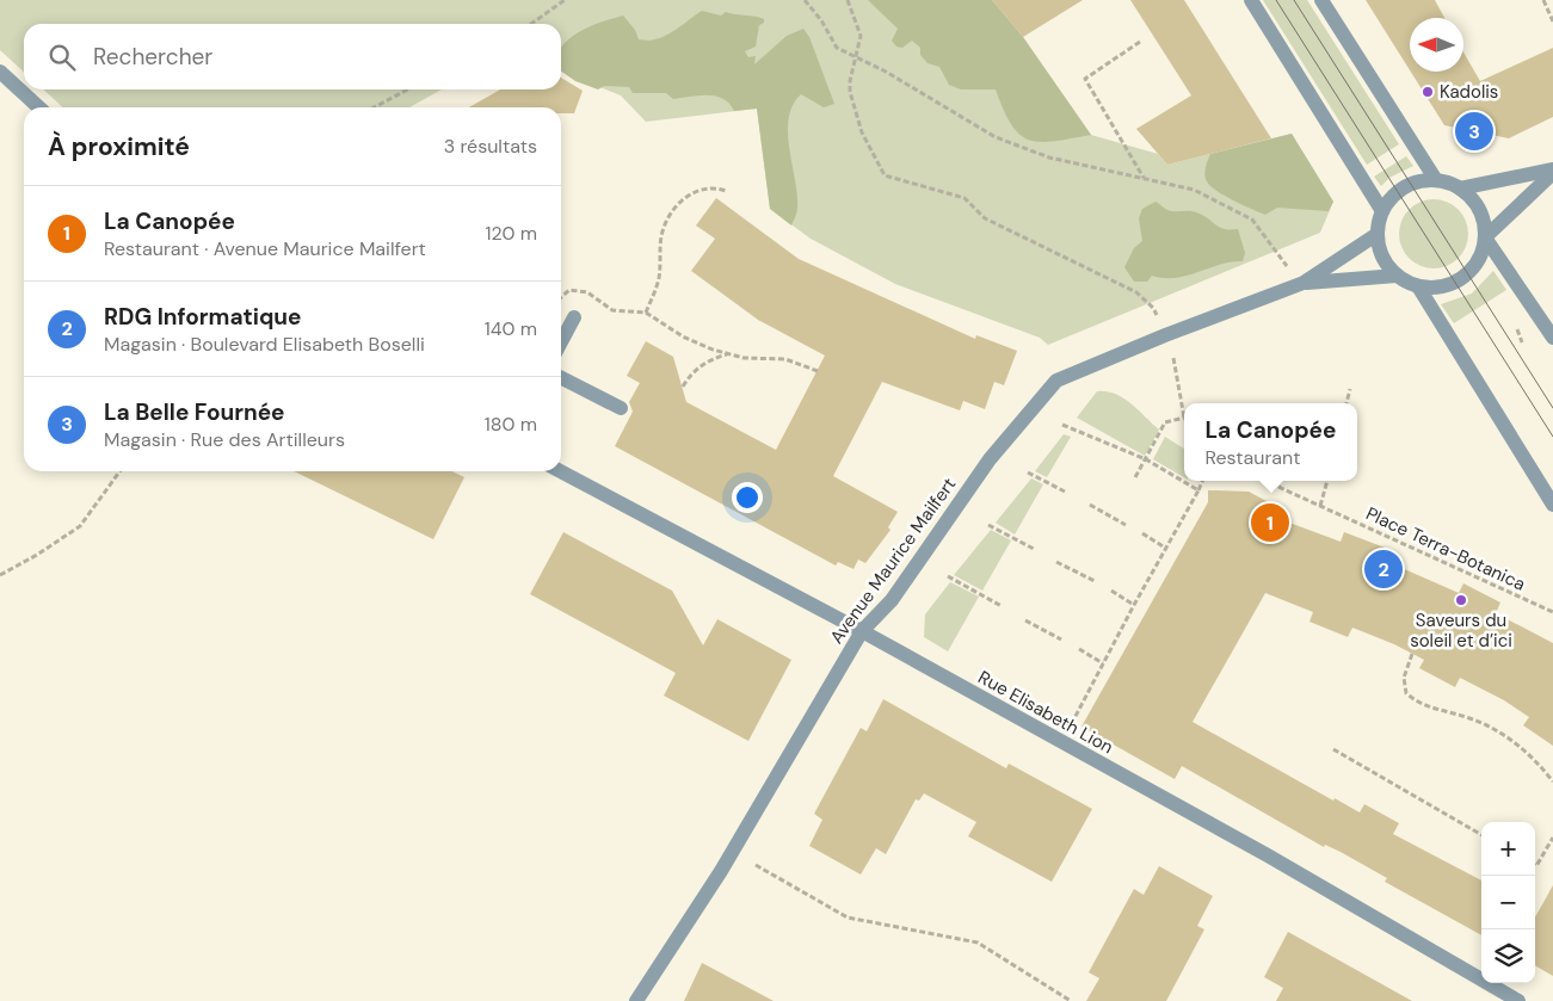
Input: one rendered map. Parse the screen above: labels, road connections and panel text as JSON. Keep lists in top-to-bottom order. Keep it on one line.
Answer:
{"streets":{"street":["Avenue Maurice Mailfert","Rue Elisabeth Lion"],"path":["Place Terra-Botanica"]},"crossings":[["Avenue Maurice Mailfert","Rue Elisabeth Lion"]],"places":["Kadolis","Saveurs du soleil et d’ici"],"north":"left","page":{"search":"Rechercher","heading":["À proximité","3 résultats"],"pins":["3","1","2"],"list":[{"mark":"1","name":"La Canopée","note":"Restaurant · Avenue Maurice Mailfert","value":"120 m"},{"mark":"2","name":"RDG Informatique","note":"Magasin · Boulevard Elisabeth Boselli","value":"140 m"},{"mark":"3","name":"La Belle Fournée","note":"Magasin · Rue des Artilleurs","value":"180 m"}],"popup":["La Canopée","Restaurant"],"map_buttons":["+","−"]}}
